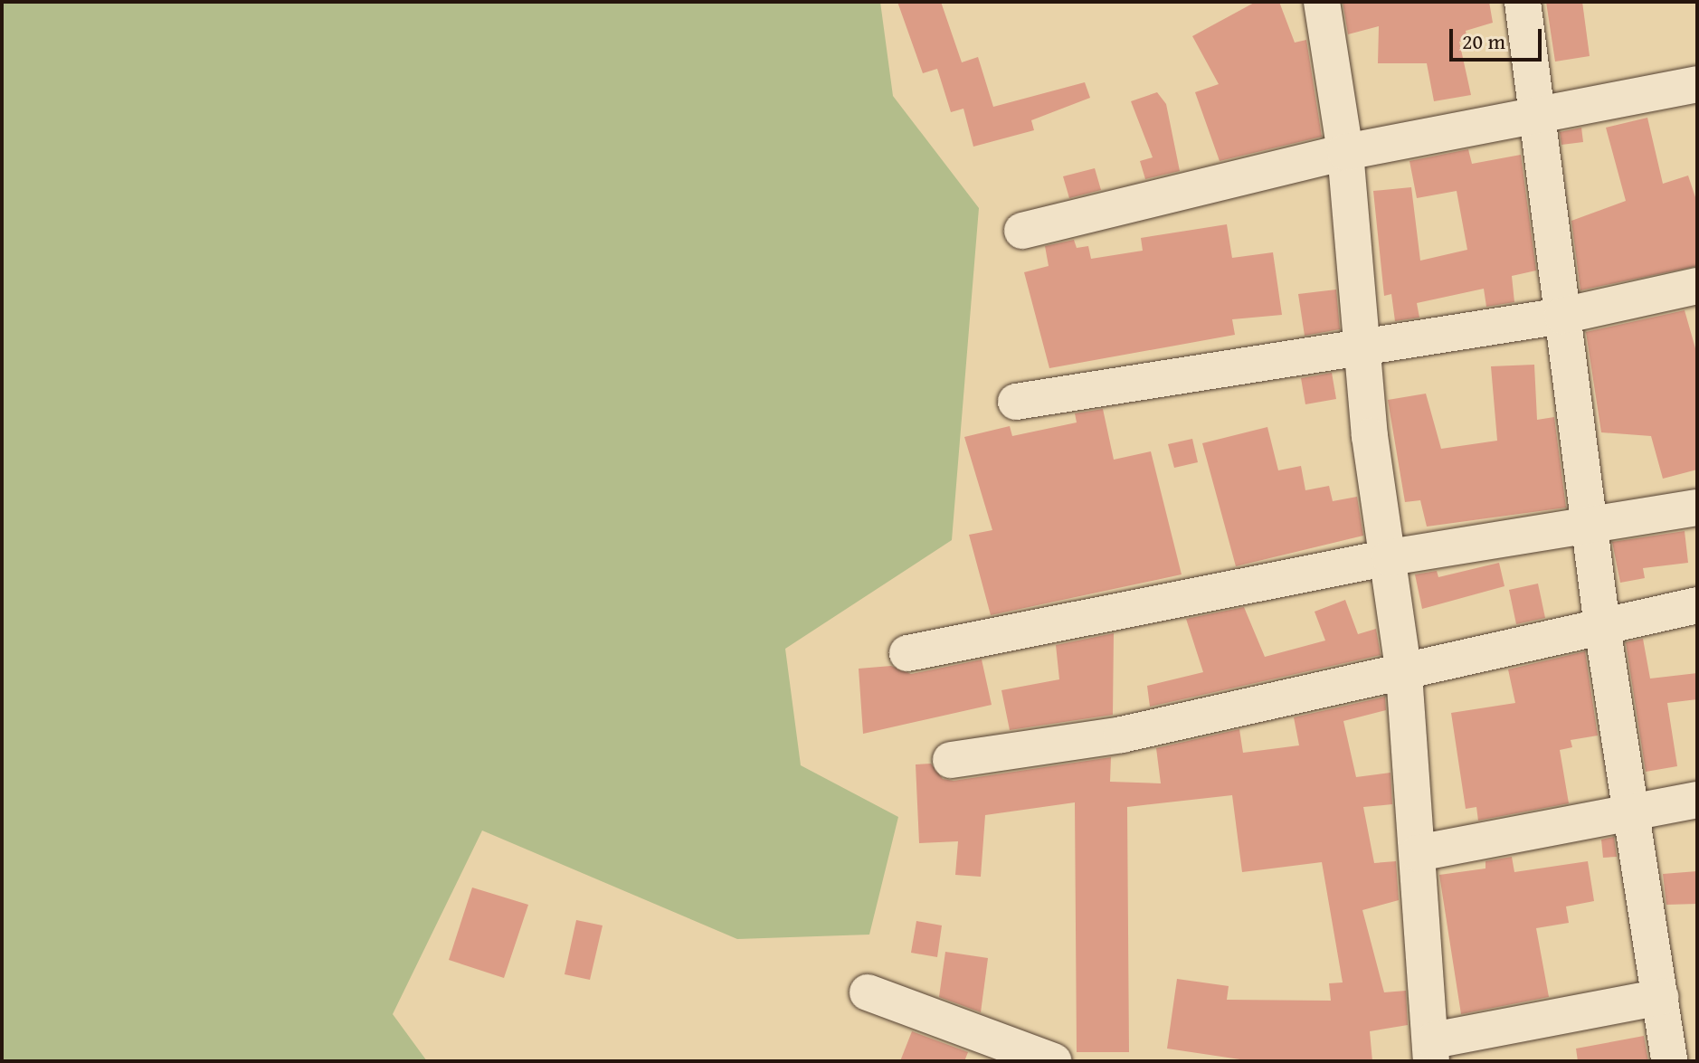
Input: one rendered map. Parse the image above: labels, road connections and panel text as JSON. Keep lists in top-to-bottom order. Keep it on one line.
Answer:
{"scale_bar":"20 m"}
